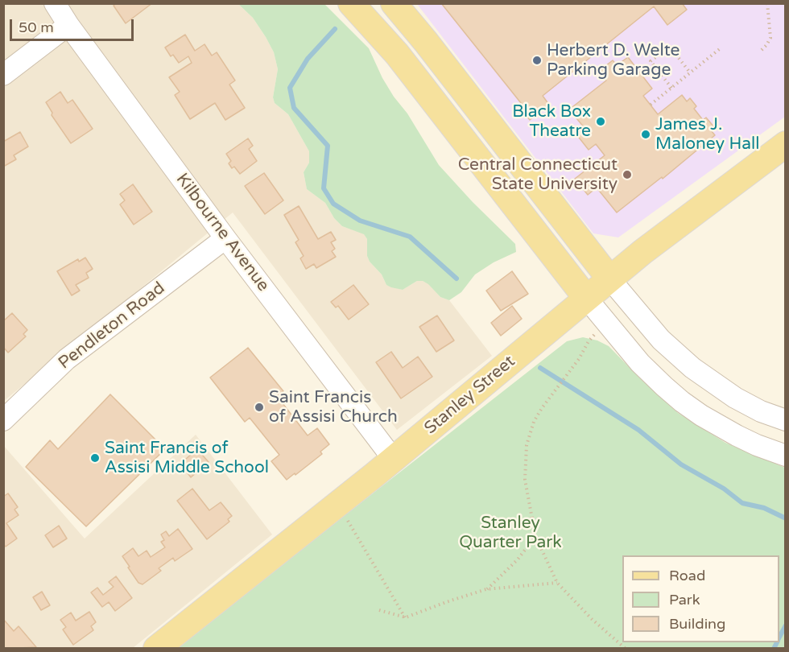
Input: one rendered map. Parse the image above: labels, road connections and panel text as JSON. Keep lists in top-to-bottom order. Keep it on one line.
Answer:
{"streets":{"main road":["Stanley Street"],"street":["Kilbourne Avenue","Pendleton Road"]},"crossings":[["Kilbourne Avenue","Pendleton Road"],["Kilbourne Avenue","Stanley Street"]],"parks":["Stanley Quarter Park"],"places":["Herbert D. Welte Parking Garage","Black Box Theatre","James J. Maloney Hall","Central Connecticut State University","Saint Francis of Assisi Church","Saint Francis of Assisi Middle School"],"legend":["Road","Park","Building"],"scale_bar":"50 m"}
